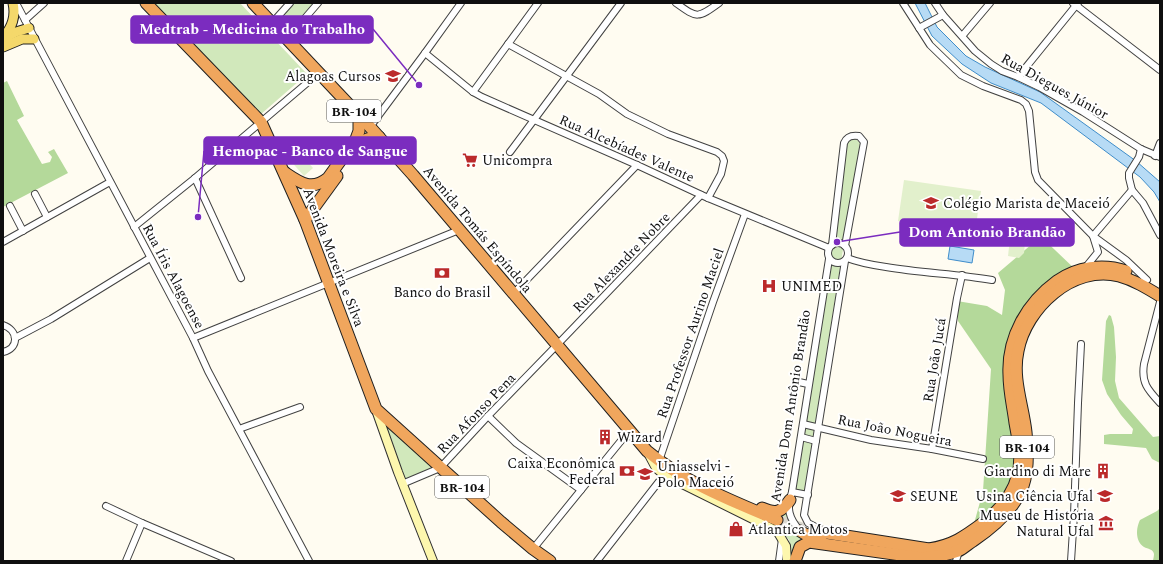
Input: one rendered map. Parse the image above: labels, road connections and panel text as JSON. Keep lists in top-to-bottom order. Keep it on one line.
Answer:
{"streets":{"highway":["BR-104","Avenida Tomás Espíndola","Avenida Moreira e Silva"],"street":["Rua Diegues Júnior","Rua Alcebíades Valente","Rua Alexandre Nobre","Rua Íris Alagoense","Rua Professor Aurino Maciel","Rua João Jucá","Avenida Dom Antônio Brandão","Rua Afonso Pena","Rua João Nogueira"]},"crossings":[["BR-104","Avenida Tomás Espíndola"],["BR-104","Avenida Moreira e Silva"],["BR-104","Rua Professor Aurino Maciel"],["BR-104","Rua Afonso Pena"],["Rua Alcebíades Valente","Rua Alexandre Nobre"],["Rua Alcebíades Valente","Rua Professor Aurino Maciel"],["Rua Alcebíades Valente","Avenida Dom Antônio Brandão"],["Avenida Tomás Espíndola","Rua Alexandre Nobre"],["Avenida Tomás Espíndola","Rua Professor Aurino Maciel"],["Avenida Tomás Espíndola","Rua Afonso Pena"],["Avenida Moreira e Silva","Rua Afonso Pena"],["Rua Alexandre Nobre","Rua Afonso Pena"],["Rua João Jucá","Rua João Nogueira"],["Avenida Dom Antônio Brandão","Rua João Nogueira"]],"places":{"school or university":["Alagoas Cursos","Colégio Marista de Maceió","Uniasselvi - Polo Maceió","SEUNE","Usina Ciência Ufal"],"other":["Medtrab - Medicina do Trabalho","Hemopac - Banco de Sangue","Dom Antonio Brandão"],"supermarket":["Unicompra"],"bank":["Banco do Brasil","Caixa Econômica Federal"],"hospital":["UNIMED"],"building":["Wizard","Giardino di Mare"],"museum":["Museu de História Natural Ufal"],"shop":["Atlantica Motos"]}}
